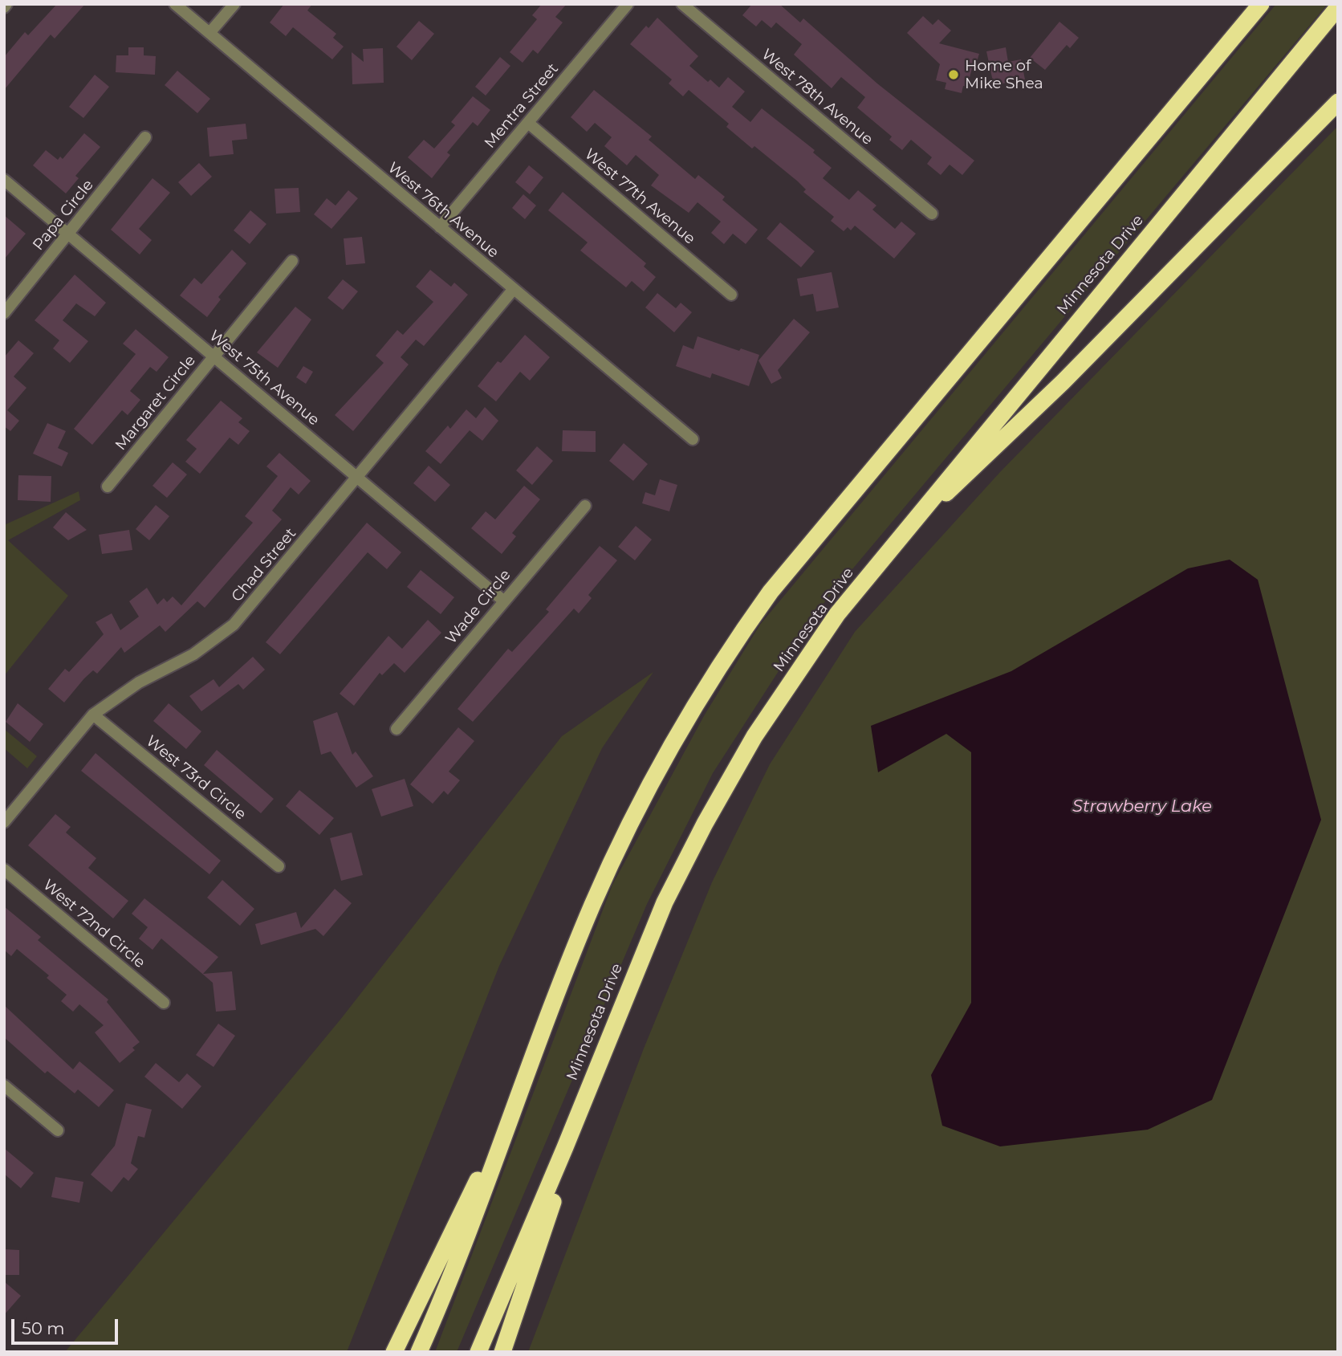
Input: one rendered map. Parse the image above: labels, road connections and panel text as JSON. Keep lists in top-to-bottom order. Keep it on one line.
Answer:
{"streets":{"highway":["Minnesota Drive"],"street":["West 78th Avenue","Mentra Street","West 77th Avenue","West 76th Avenue","Papa Circle","West 75th Avenue","Margaret Circle","Chad Street","Wade Circle","West 73rd Circle","West 72nd Circle"]},"crossings":[["Mentra Street","West 77th Avenue"],["Mentra Street","West 76th Avenue"],["West 76th Avenue","Chad Street"],["Papa Circle","West 75th Avenue"],["West 75th Avenue","Margaret Circle"],["West 75th Avenue","Chad Street"],["West 75th Avenue","Wade Circle"],["Chad Street","West 73rd Circle"]],"water":["Strawberry Lake"],"places":["Home of Mike Shea"],"scale_bar":"50 m"}
